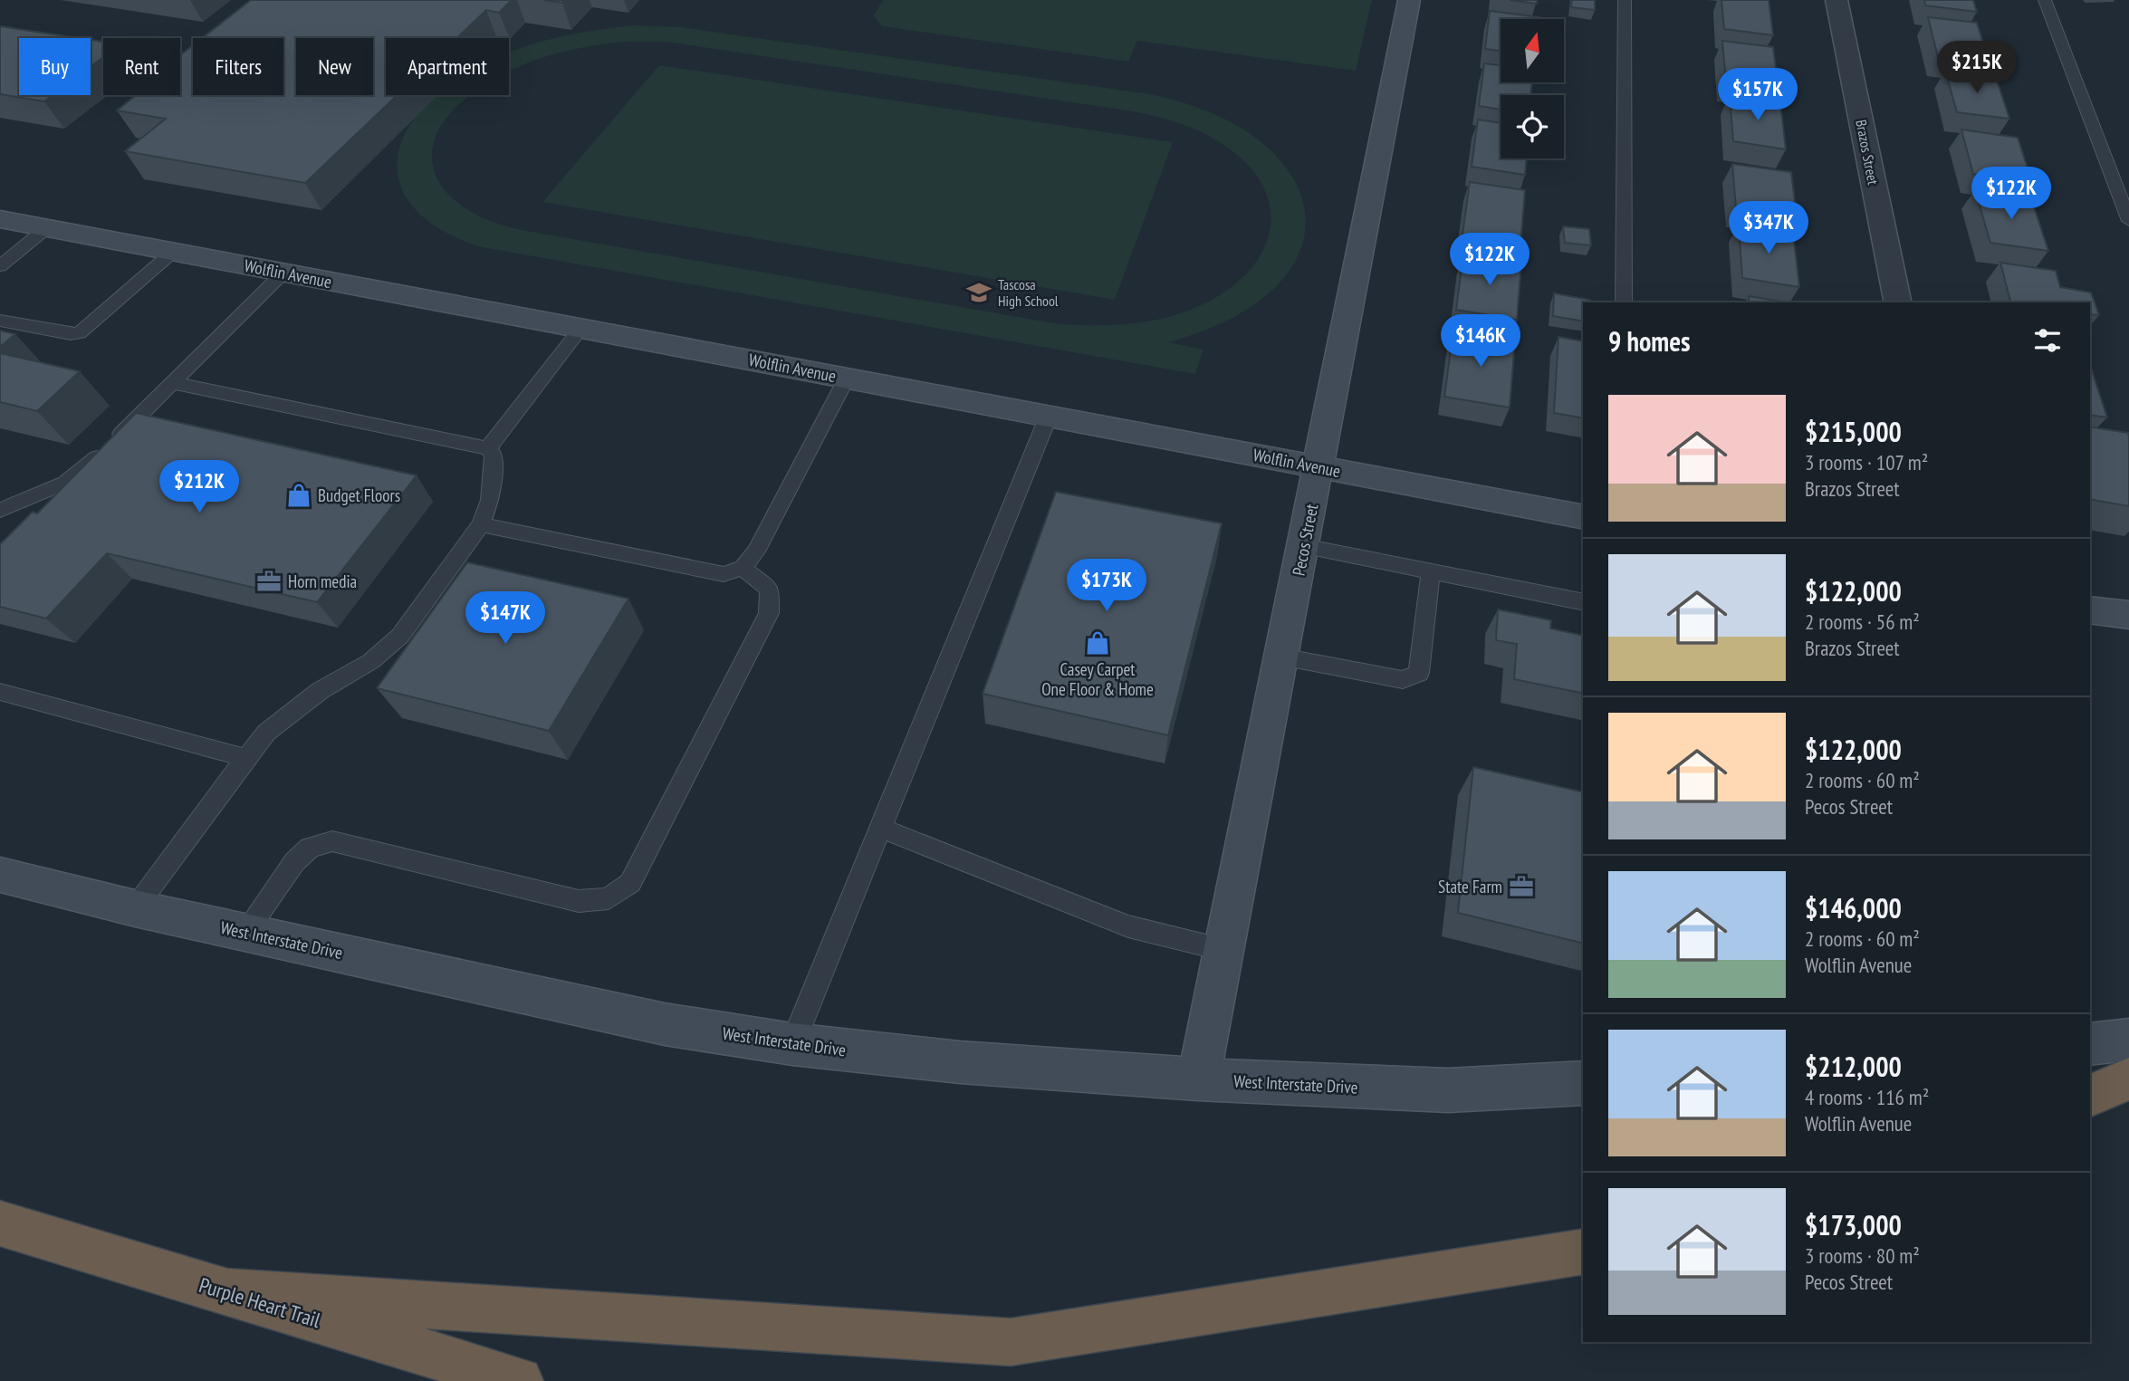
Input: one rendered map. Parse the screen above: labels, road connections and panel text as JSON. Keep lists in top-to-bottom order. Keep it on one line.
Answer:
{"streets":{"highway":["Purple Heart Trail"],"main road":["Wolflin Avenue","Pecos Street","West Interstate Drive"],"street":["Brazos Street"]},"crossings":[["Wolflin Avenue","Pecos Street"],["Pecos Street","West Interstate Drive"]],"places":{"school or university":["Tascosa High School"],"shop":["Budget Floors","Casey Carpet One Floor & Home"],"office":["Horn media","State Farm"]},"north":"top","page":{"chip":["Buy","Rent","Filters","New","Apartment"],"price":["$215K","$157K","$122K","$347K","$122K","$146K","$212K","$173K","$147K"],"heading":"9 homes","list":[{"name":"$215,000","note":"3 rooms · 107 m² · Brazos Street"},{"name":"$122,000","note":"2 rooms · 56 m² · Brazos Street"},{"name":"$122,000","note":"2 rooms · 60 m² · Pecos Street"},{"name":"$146,000","note":"2 rooms · 60 m² · Wolflin Avenue"},{"name":"$212,000","note":"4 rooms · 116 m² · Wolflin Avenue"},{"name":"$173,000","note":"3 rooms · 80 m² · Pecos Street"}]}}
